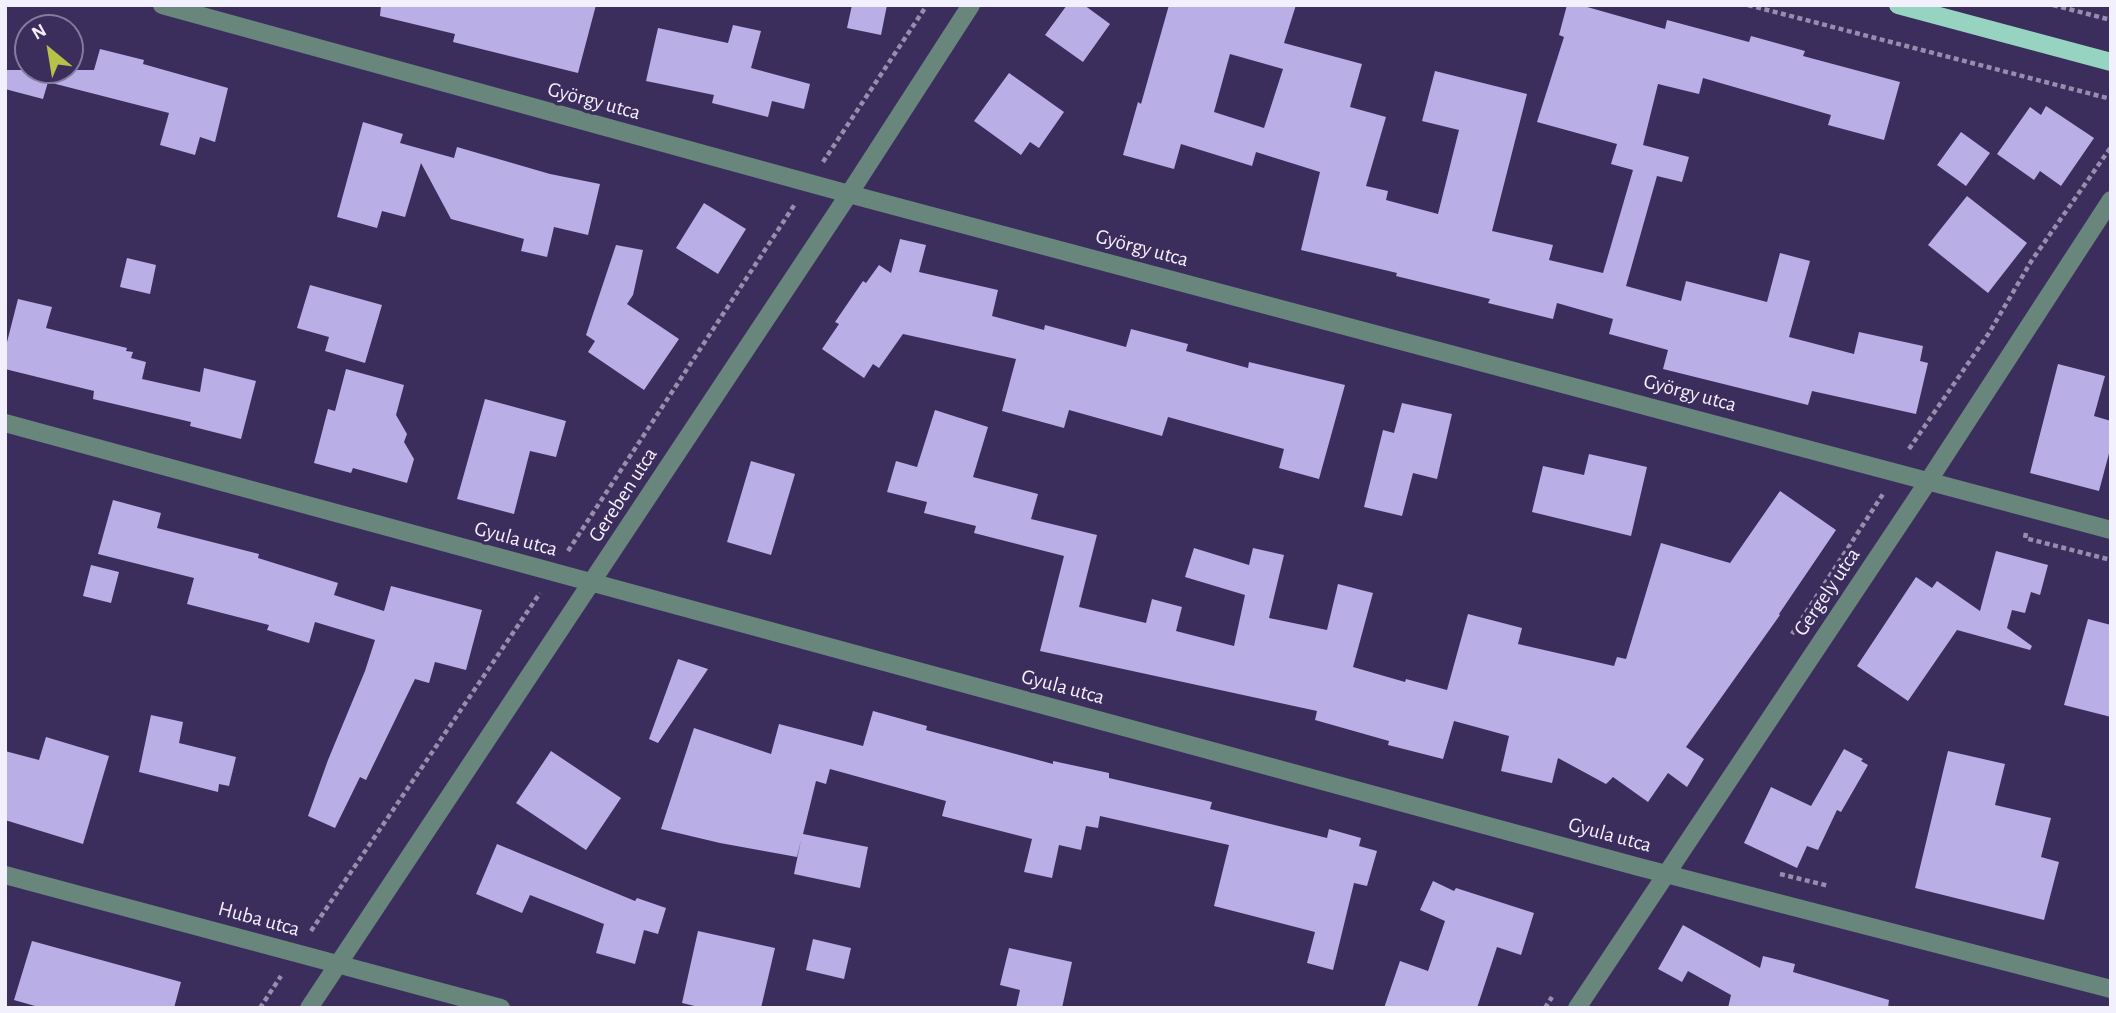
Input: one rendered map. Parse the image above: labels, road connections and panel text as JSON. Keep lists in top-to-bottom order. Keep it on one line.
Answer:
{"streets":{"street":["György utca","Gereben utca","Gyula utca","Gergely utca","Huba utca"]},"crossings":[["György utca","Gereben utca"],["György utca","Gergely utca"],["Gereben utca","Gyula utca"],["Gereben utca","Huba utca"],["Gyula utca","Gergely utca"]],"north":"top left"}
